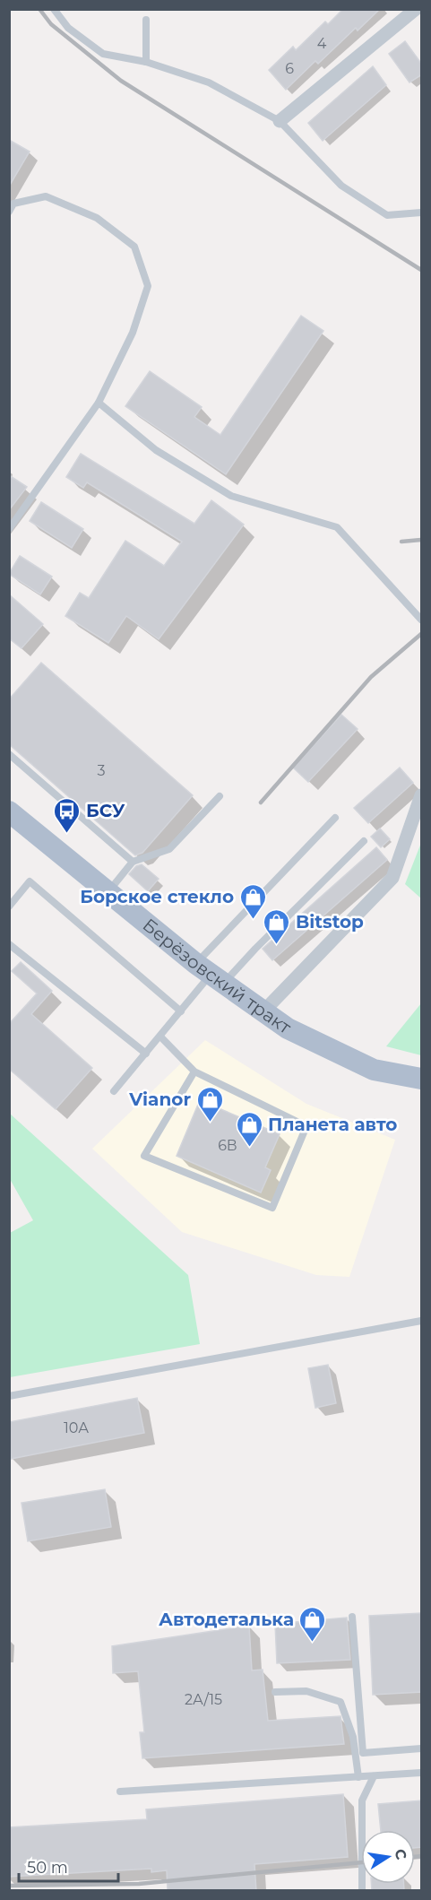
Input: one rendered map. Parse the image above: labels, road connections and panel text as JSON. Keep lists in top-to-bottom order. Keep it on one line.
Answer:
{"streets":{"main road":["Берёзовский тракт"]},"places":{"bus stop":["БСУ"],"shop":["Борское стекло","Bitstop","Vianor","Планета авто","Автодеталька"]},"house_numbers":["4","6","3","6В","10А","2А/15"],"scale_bar":"50 m","north":"right"}
